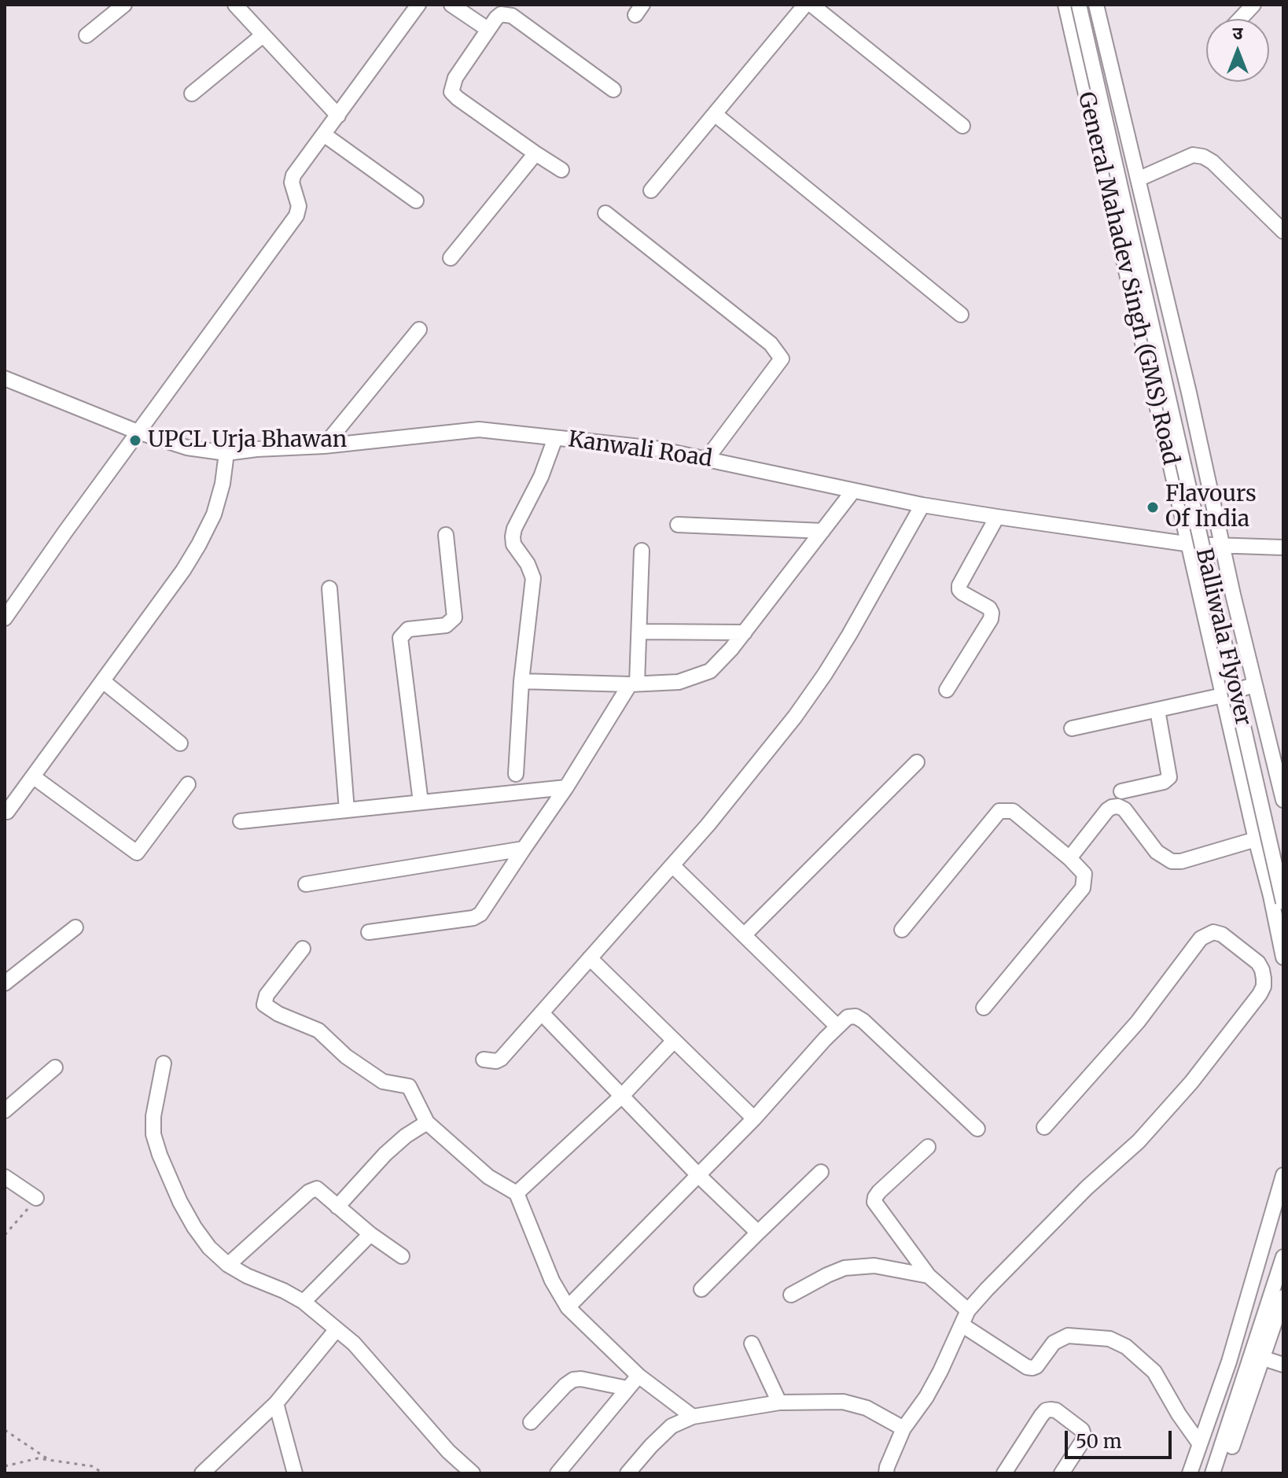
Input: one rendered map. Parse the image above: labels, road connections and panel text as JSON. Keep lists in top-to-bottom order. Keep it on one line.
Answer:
{"streets":{"street":["General Mahadev Singh (GMS) Road","Kanwali Road","Balliwala Flyover"]},"crossings":[["General Mahadev Singh (GMS) Road","Kanwali Road"]],"places":["UPCL Urja Bhawan","Flavours Of India"],"scale_bar":"50 m","north":"top"}
